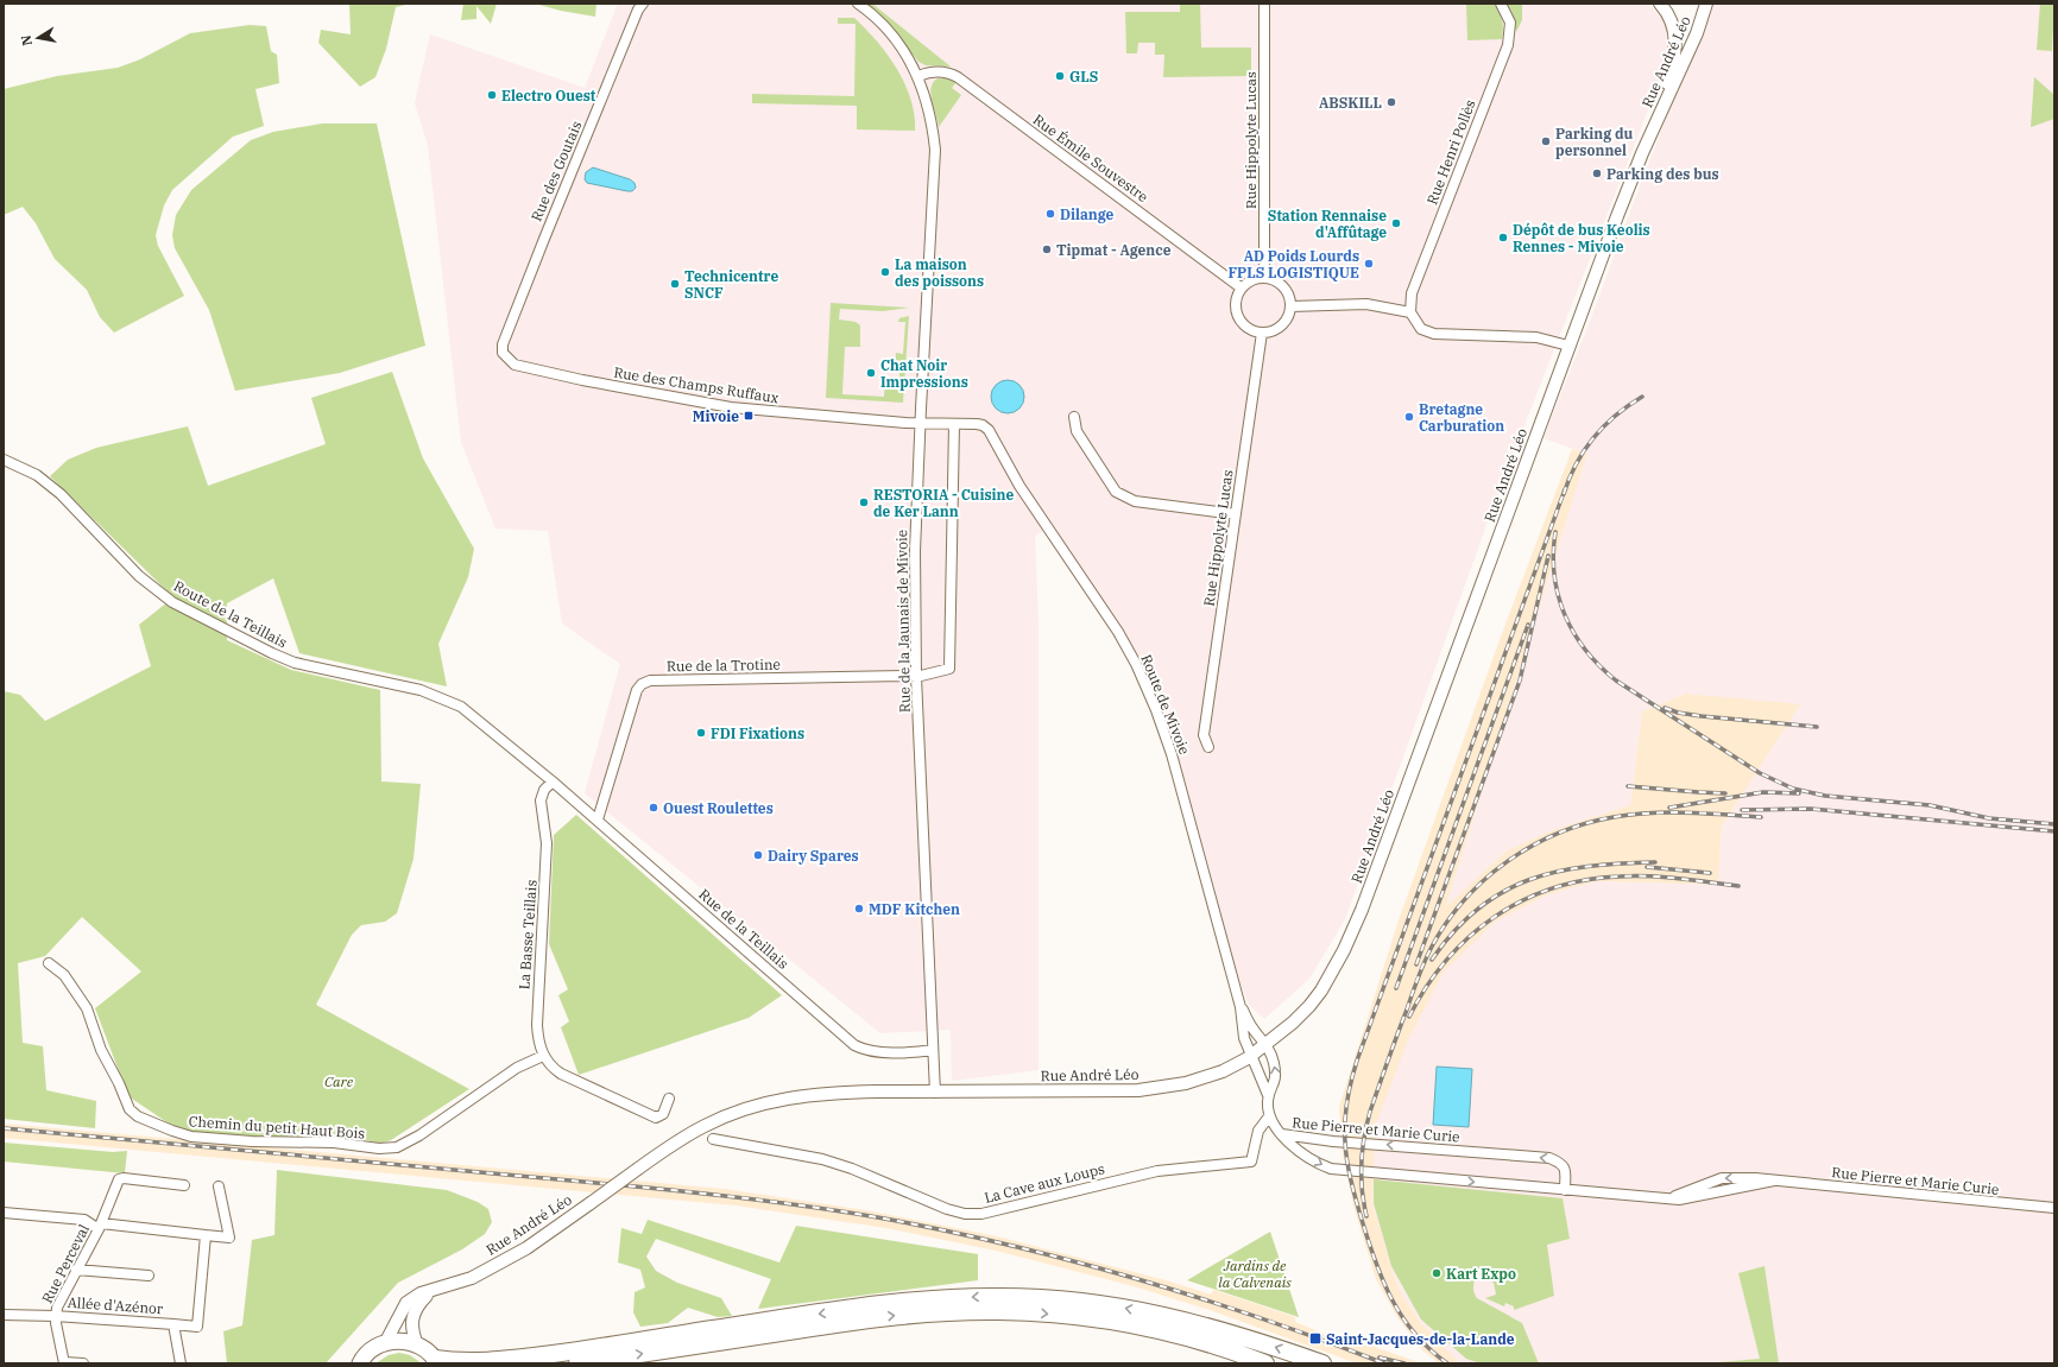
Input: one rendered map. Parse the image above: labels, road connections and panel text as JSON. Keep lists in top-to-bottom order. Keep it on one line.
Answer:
{"streets":{"street":["Rue André Léo","Rue Hippolyte Lucas","Rue Henri Pollès","Rue Émile Souvestre","Rue des Goutais","Rue des Champs Ruffaux","Route de la Teillais","Rue de la Jaunais de Mivoie","Rue de la Trotine","Route de Mivoie","Rue de la Teillais","La Basse Teillais","Chemin du petit Haut Bois","Rue Pierre et Marie Curie","La Cave aux Loups","Rue Perceval","Allée d'Azénor"]},"crossings":[["Rue André Léo","Rue de la Jaunais de Mivoie"],["Rue André Léo","Route de Mivoie"],["Rue Hippolyte Lucas","Rue Émile Souvestre"],["Rue Émile Souvestre","Rue de la Jaunais de Mivoie"],["Rue des Goutais","Rue des Champs Ruffaux"],["Rue des Champs Ruffaux","Rue de la Jaunais de Mivoie"],["Rue des Champs Ruffaux","Route de Mivoie"],["Route de la Teillais","Rue de la Teillais"],["Route de la Teillais","La Basse Teillais"],["Rue de la Jaunais de Mivoie","Rue de la Trotine"],["Rue de la Jaunais de Mivoie","Route de Mivoie"],["Rue de la Jaunais de Mivoie","Rue de la Teillais"],["Rue de la Trotine","Route de Mivoie"],["Rue de la Trotine","Rue de la Teillais"],["Rue de la Teillais","La Basse Teillais"],["La Basse Teillais","Chemin du petit Haut Bois"],["Rue Perceval","Allée d'Azénor"]],"parks":["Care","Jardins de la Calvenais"],"places":{"other":["GLS","Electro Ouest","ABSKILL","Parking du personnel","Parking des bus","Dilange","Station Rennaise d'Affûtage","Dépôt de bus Keolis Rennes - Mivoie","Tipmat - Agence","AD Poids Lourds FPLS LOGISTIQUE","La maison des poissons","Technicentre SNCF","Chat Noir Impressions","Bretagne Carburation","RESTORIA - Cuisine de Ker Lann","FDI Fixations","Ouest Roulettes","Dairy Spares","MDF Kitchen","Kart Expo"],"transit":["Mivoie","Saint-Jacques-de-la-Lande"]},"north":"left"}
